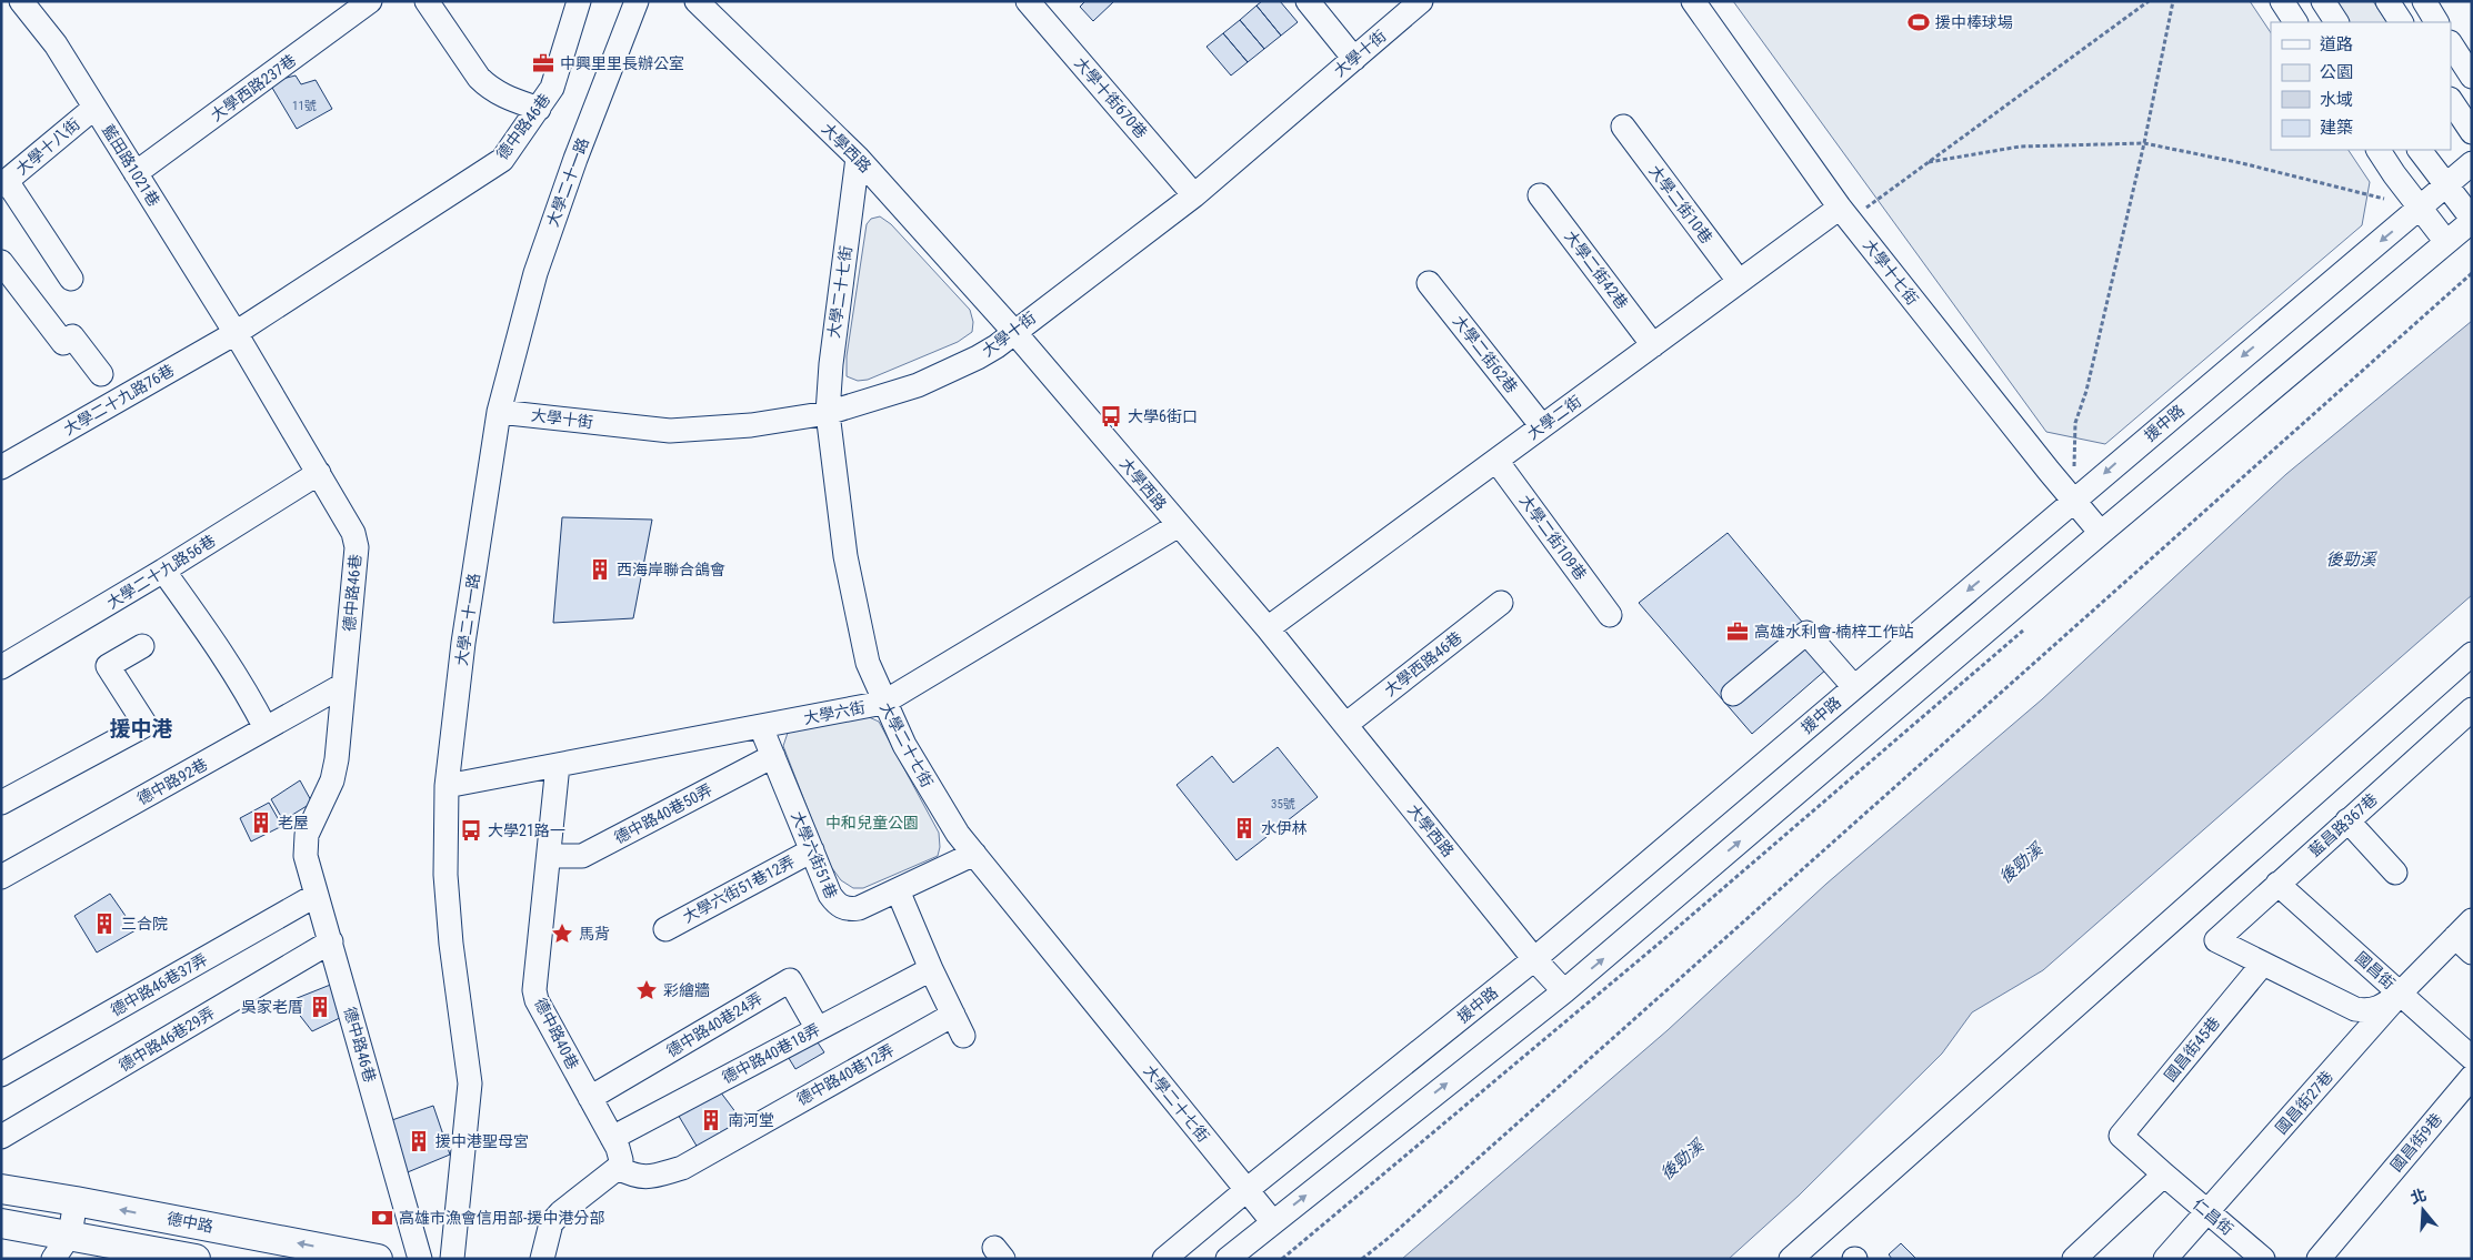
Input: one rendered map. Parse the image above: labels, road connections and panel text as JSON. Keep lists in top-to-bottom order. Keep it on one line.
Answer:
{"streets":{"main road":["德中路"],"street":["大學十街","大學西路237巷","大學十街670巷","德中路46巷","大學十八街","大學西路","藍田路1021巷","大學二十一路","大學二街10巷","大學二街42巷","大學十七街","大學二十七街","大學二街62巷","大學二十九路76巷","大學二街","援中路","大學二街109巷","大學二十九路56巷","大學西路46巷","大學六街","德中路92巷","德中路40巷50弄","藍昌路367巷","大學六街51巷","大學六街51巷12弄","國昌街","德中路46巷37弄","德中路40巷24弄","德中路40巷","德中路46巷29弄","國昌街45巷","德中路40巷18弄","德中路40巷12弄","國昌街27巷","國昌街9巷","仁昌街"]},"crossings":[["大學十街","大學十街670巷"],["大學十街","大學西路"],["大學十街","大學二十一路"],["大學十街","大學二十七街"],["大學西路237巷","藍田路1021巷"],["德中路46巷","藍田路1021巷"],["德中路46巷","大學二十九路76巷"],["德中路46巷","大學二十九路56巷"],["德中路46巷","德中路92巷"],["德中路46巷","德中路46巷37弄"],["德中路46巷","德中路46巷29弄"],["大學十八街","藍田路1021巷"],["大學西路","大學二十七街"],["大學西路","大學二街"],["大學西路","援中路"],["大學西路","大學西路46巷"],["大學西路","大學六街"],["藍田路1021巷","大學二十九路76巷"],["大學二十一路","大學六街"],["大學二街10巷","大學二街"],["大學二街42巷","大學二街"],["大學十七街","大學二街"],["大學十七街","援中路"],["大學二十七街","援中路"],["大學二十七街","大學六街"],["大學二十七街","大學六街51巷"],["大學二街62巷","大學二街"],["大學二街","大學二街109巷"],["大學六街","大學六街51巷"],["大學六街","德中路40巷"],["德中路40巷50弄","大學六街51巷"],["德中路40巷50弄","德中路40巷"],["藍昌路367巷","國昌街"],["藍昌路367巷","國昌街45巷"],["大學六街51巷","大學六街51巷12弄"],["國昌街","國昌街27巷"],["德中路40巷24弄","德中路40巷"],["德中路40巷24弄","德中路40巷18弄"],["德中路40巷","德中路40巷18弄"],["德中路40巷","德中路40巷12弄"],["國昌街45巷","仁昌街"],["國昌街27巷","仁昌街"]],"districts":["援中港"],"water":["後勁溪"],"parks":["中和兒童公園"],"places":{"sports":["援中棒球場"],"office":["中興里里長辦公室","高雄水利會-楠梓工作站"],"bus stop":["大學6街口","大學21路一"],"building":["西海岸聯合鴿會","老屋","水伊林","三合院","吳家老厝","南河堂","援中港聖母宮"],"place":["馬背","彩繪牆"],"bank":["高雄市漁會信用部-援中港分部"]},"house_numbers":["11號","35號"],"legend":["道路","公園","水域","建築"],"north":"top"}
